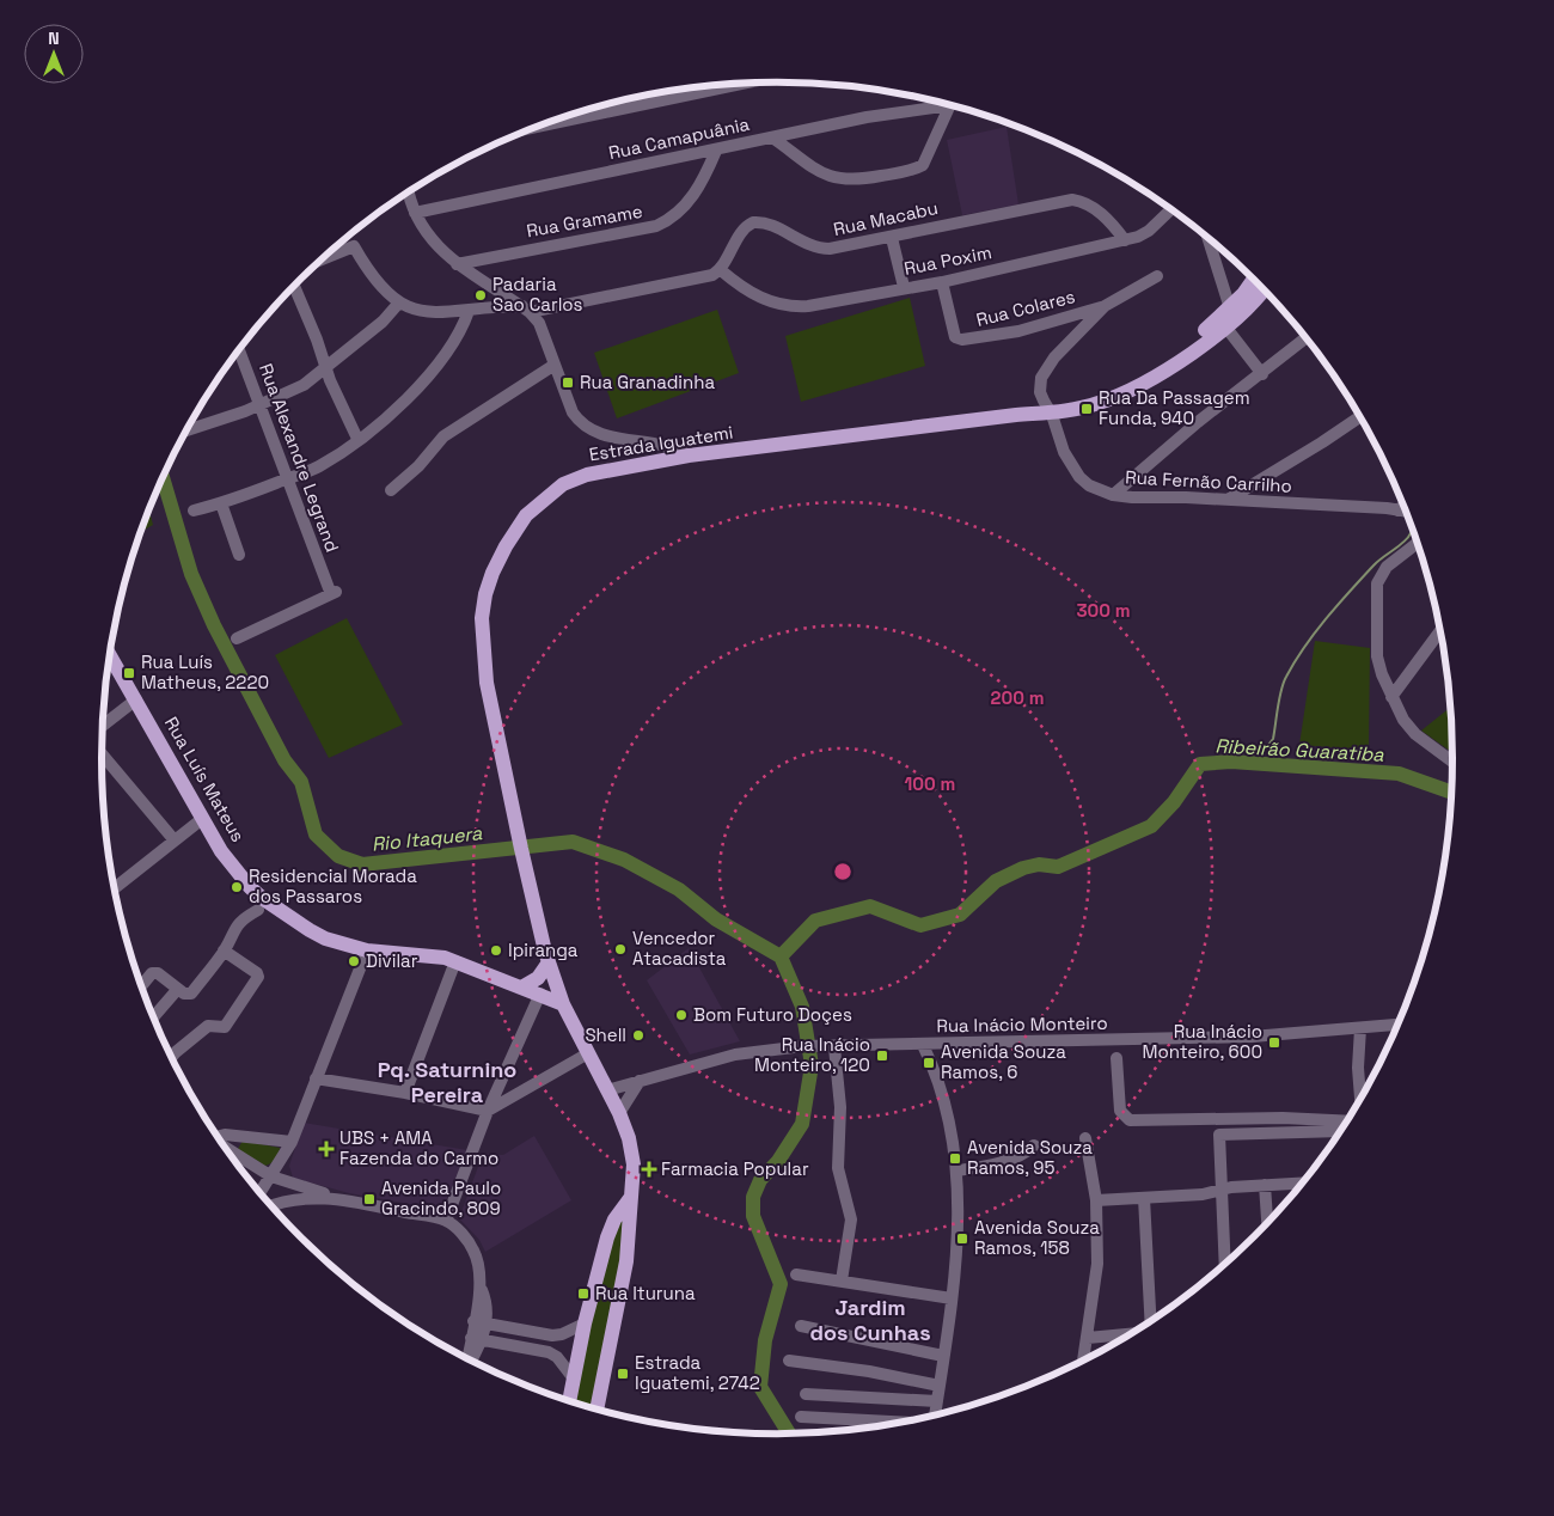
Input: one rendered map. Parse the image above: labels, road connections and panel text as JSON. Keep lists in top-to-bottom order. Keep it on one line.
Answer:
{"streets":{"main road":["Estrada Iguatemi","Rua Luís Mateus"],"street":["Rua Camapuânia","Rua Macabu","Rua Gramame","Rua Poxim","Rua Colares","Rua Alexandre Legrand","Rua Fernão Carrilho","Rua Inácio Monteiro"]},"crossings":[["Rua Camapuânia","Rua Gramame"],["Rua Macabu","Rua Poxim"],["Rua Poxim","Rua Colares"],["Rua Colares","Rua Fernão Carrilho"],["Estrada Iguatemi","Rua Fernão Carrilho"],["Estrada Iguatemi","Rua Luís Mateus"],["Estrada Iguatemi","Rua Inácio Monteiro"]],"districts":["Pq. Saturnino Pereira","Jardim dos Cunhas"],"water":["Ribeirão Guaratiba","Rio Itaquera"],"places":{"other":["Padaria Sao Carlos","Residencial Morada dos Passaros","Vencedor Atacadista","Ipiranga","Divilar","Bom Futuro Doçes","Shell"],"transit":["Rua Granadinha","Rua Da Passagem Funda, 940","Rua Luís Matheus, 2220","Rua Inácio Monteiro, 600","Rua Inácio Monteiro, 120","Avenida Souza Ramos, 6","Avenida Souza Ramos, 95","Avenida Paulo Gracindo, 809","Avenida Souza Ramos, 158","Rua Ituruna","Estrada Iguatemi, 2742"],"health":["UBS + AMA Fazenda do Carmo","Farmacia Popular"]},"north":"top","rings":["300 m","200 m","100 m"]}
